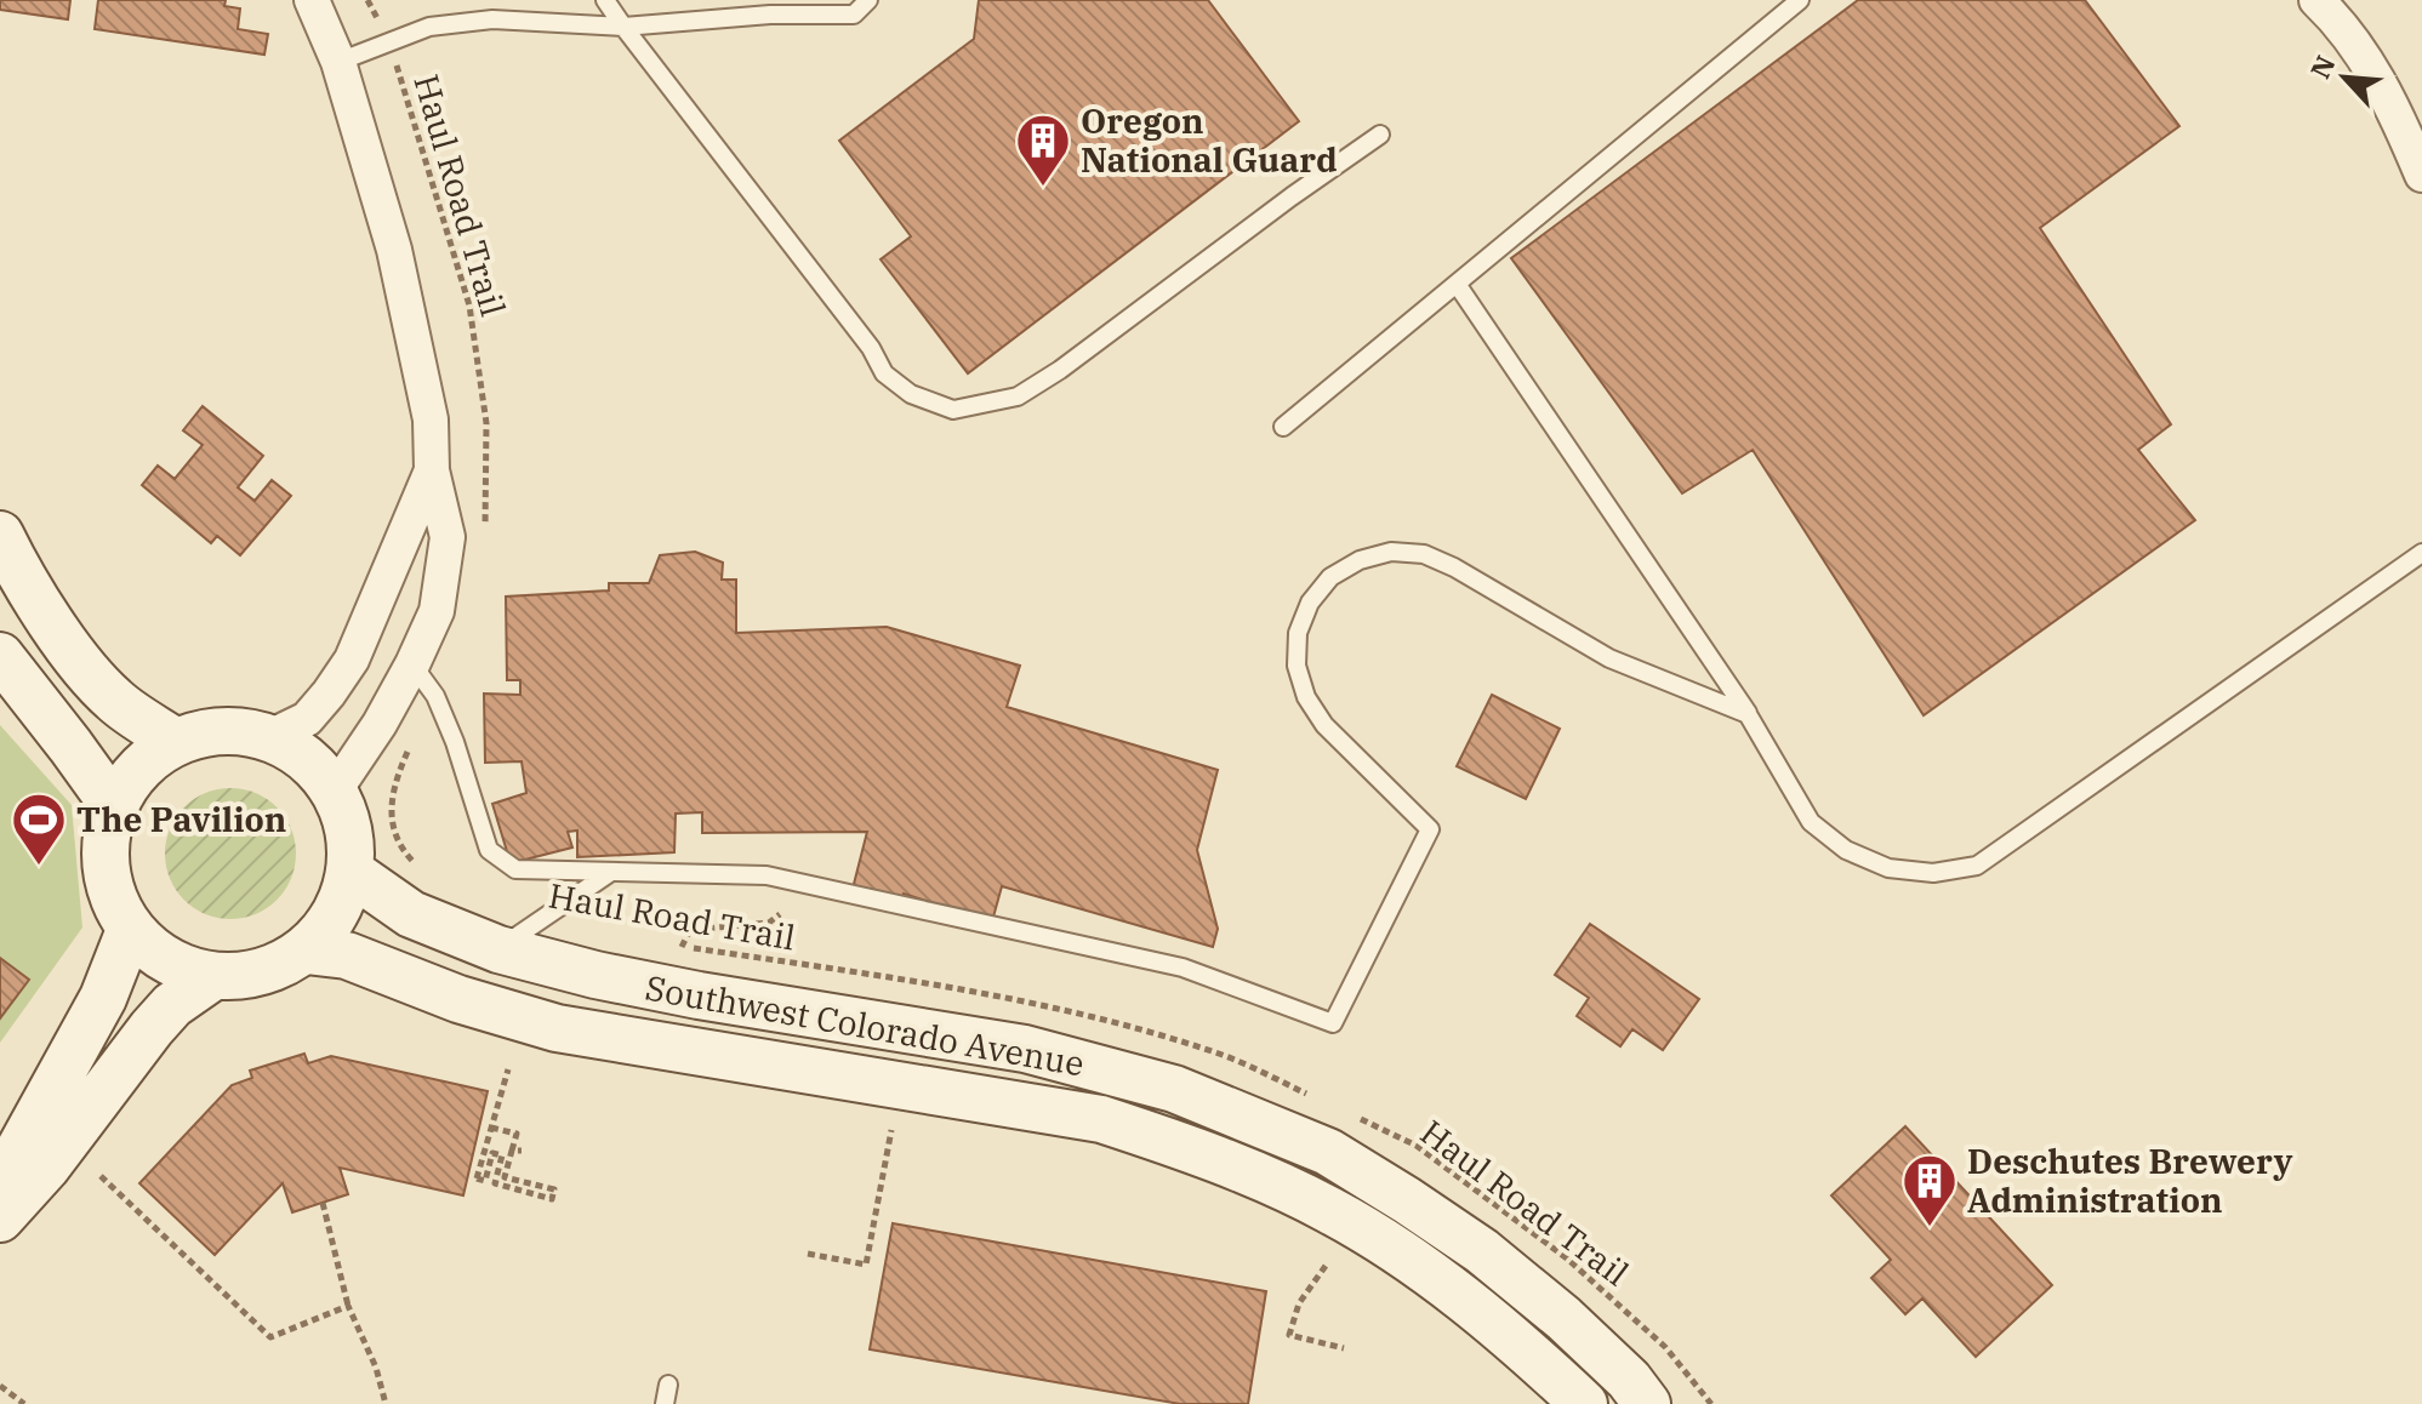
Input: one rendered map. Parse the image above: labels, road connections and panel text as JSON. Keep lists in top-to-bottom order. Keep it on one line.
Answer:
{"streets":{"main road":["Southwest Colorado Avenue"],"path":["Haul Road Trail"]},"places":{"building":["Oregon National Guard","Deschutes Brewery Administration"],"sports":["The Pavilion"]},"north":"top left"}
